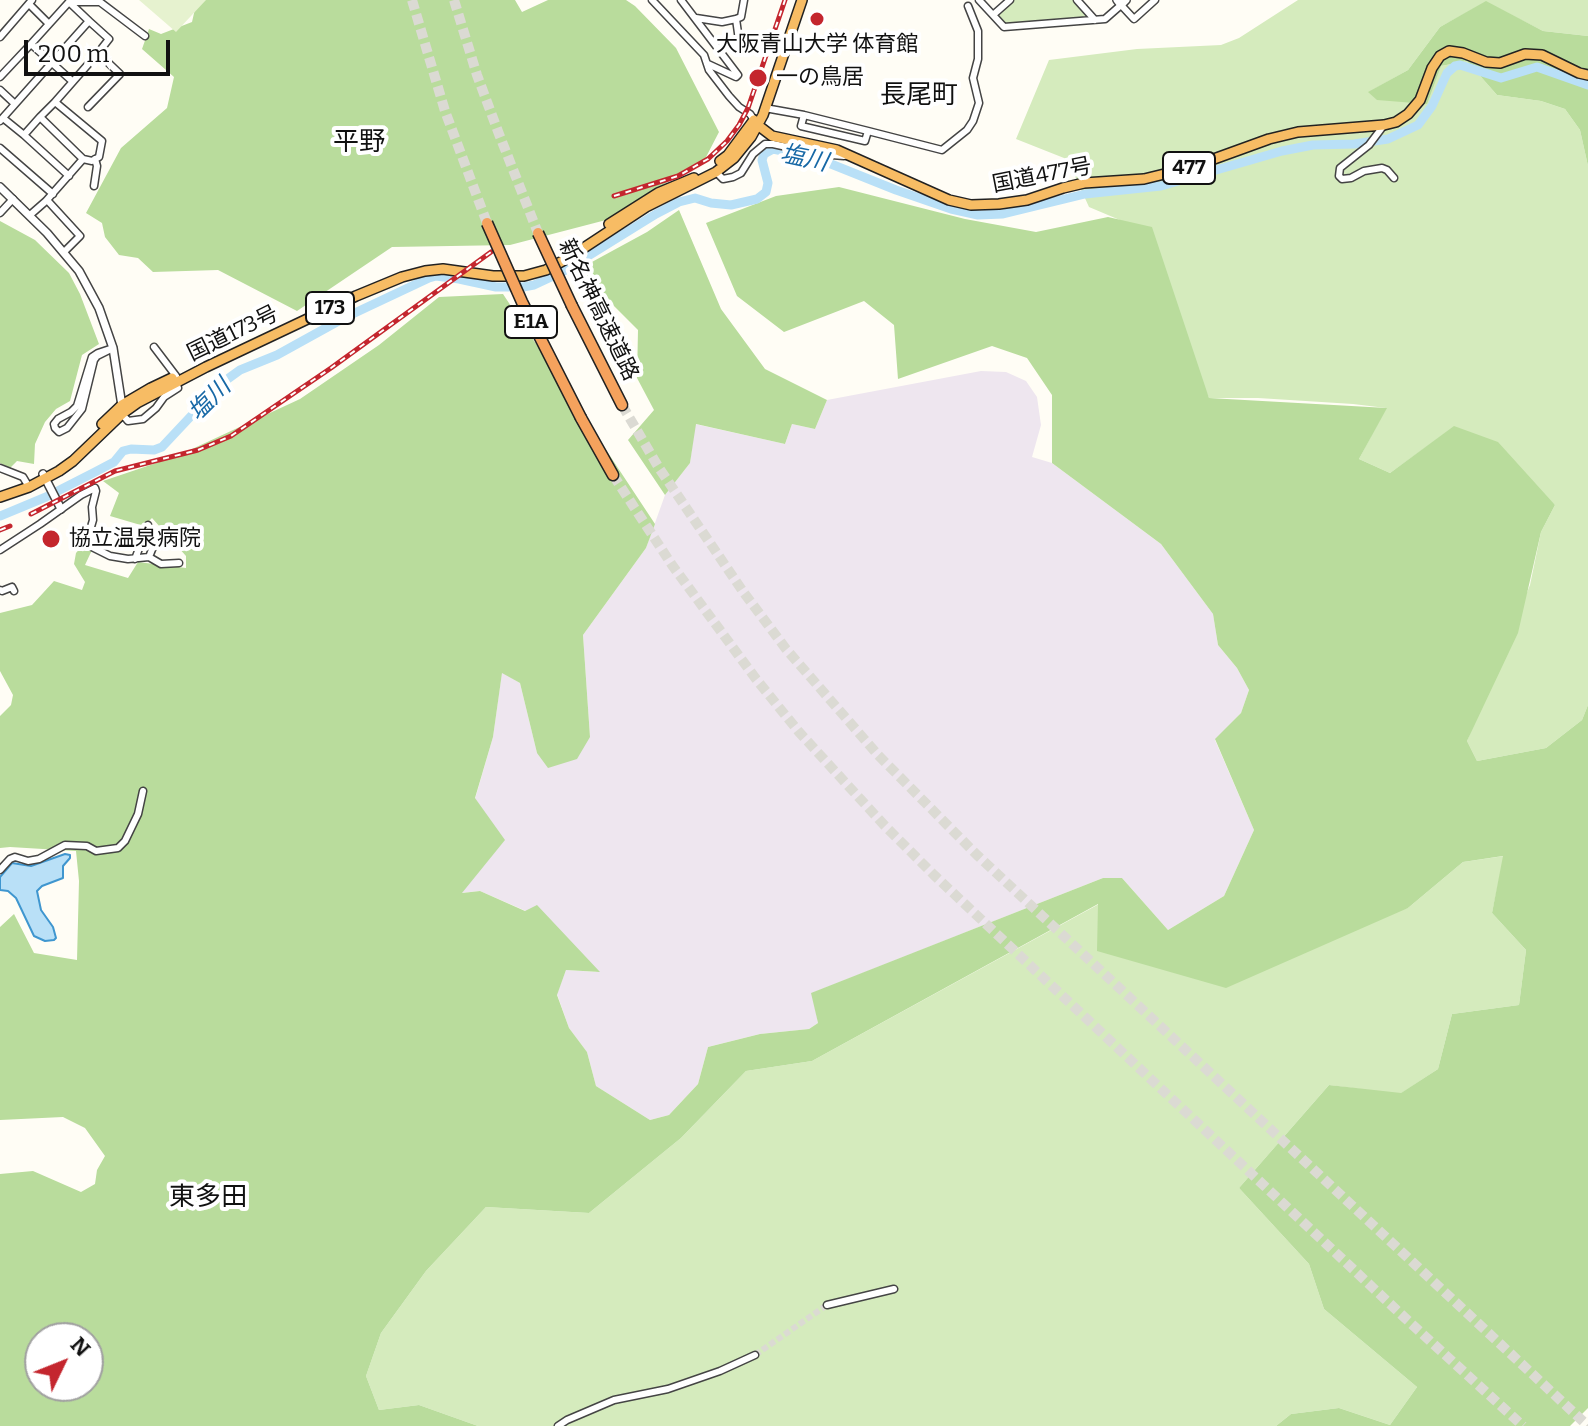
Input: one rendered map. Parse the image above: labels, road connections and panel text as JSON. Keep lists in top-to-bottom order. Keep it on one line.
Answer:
{"streets":{"highway":["477","国道477号","173","新名神高速道路","E1A","国道173号"]},"crossings":[["国道477号","国道173号"]],"districts":["長尾町","平野","東多田"],"water":["塩川"],"places":["大阪青山大学 体育館","一の鳥居","協立温泉病院"],"scale_bar":"200 m","north":"top right"}
